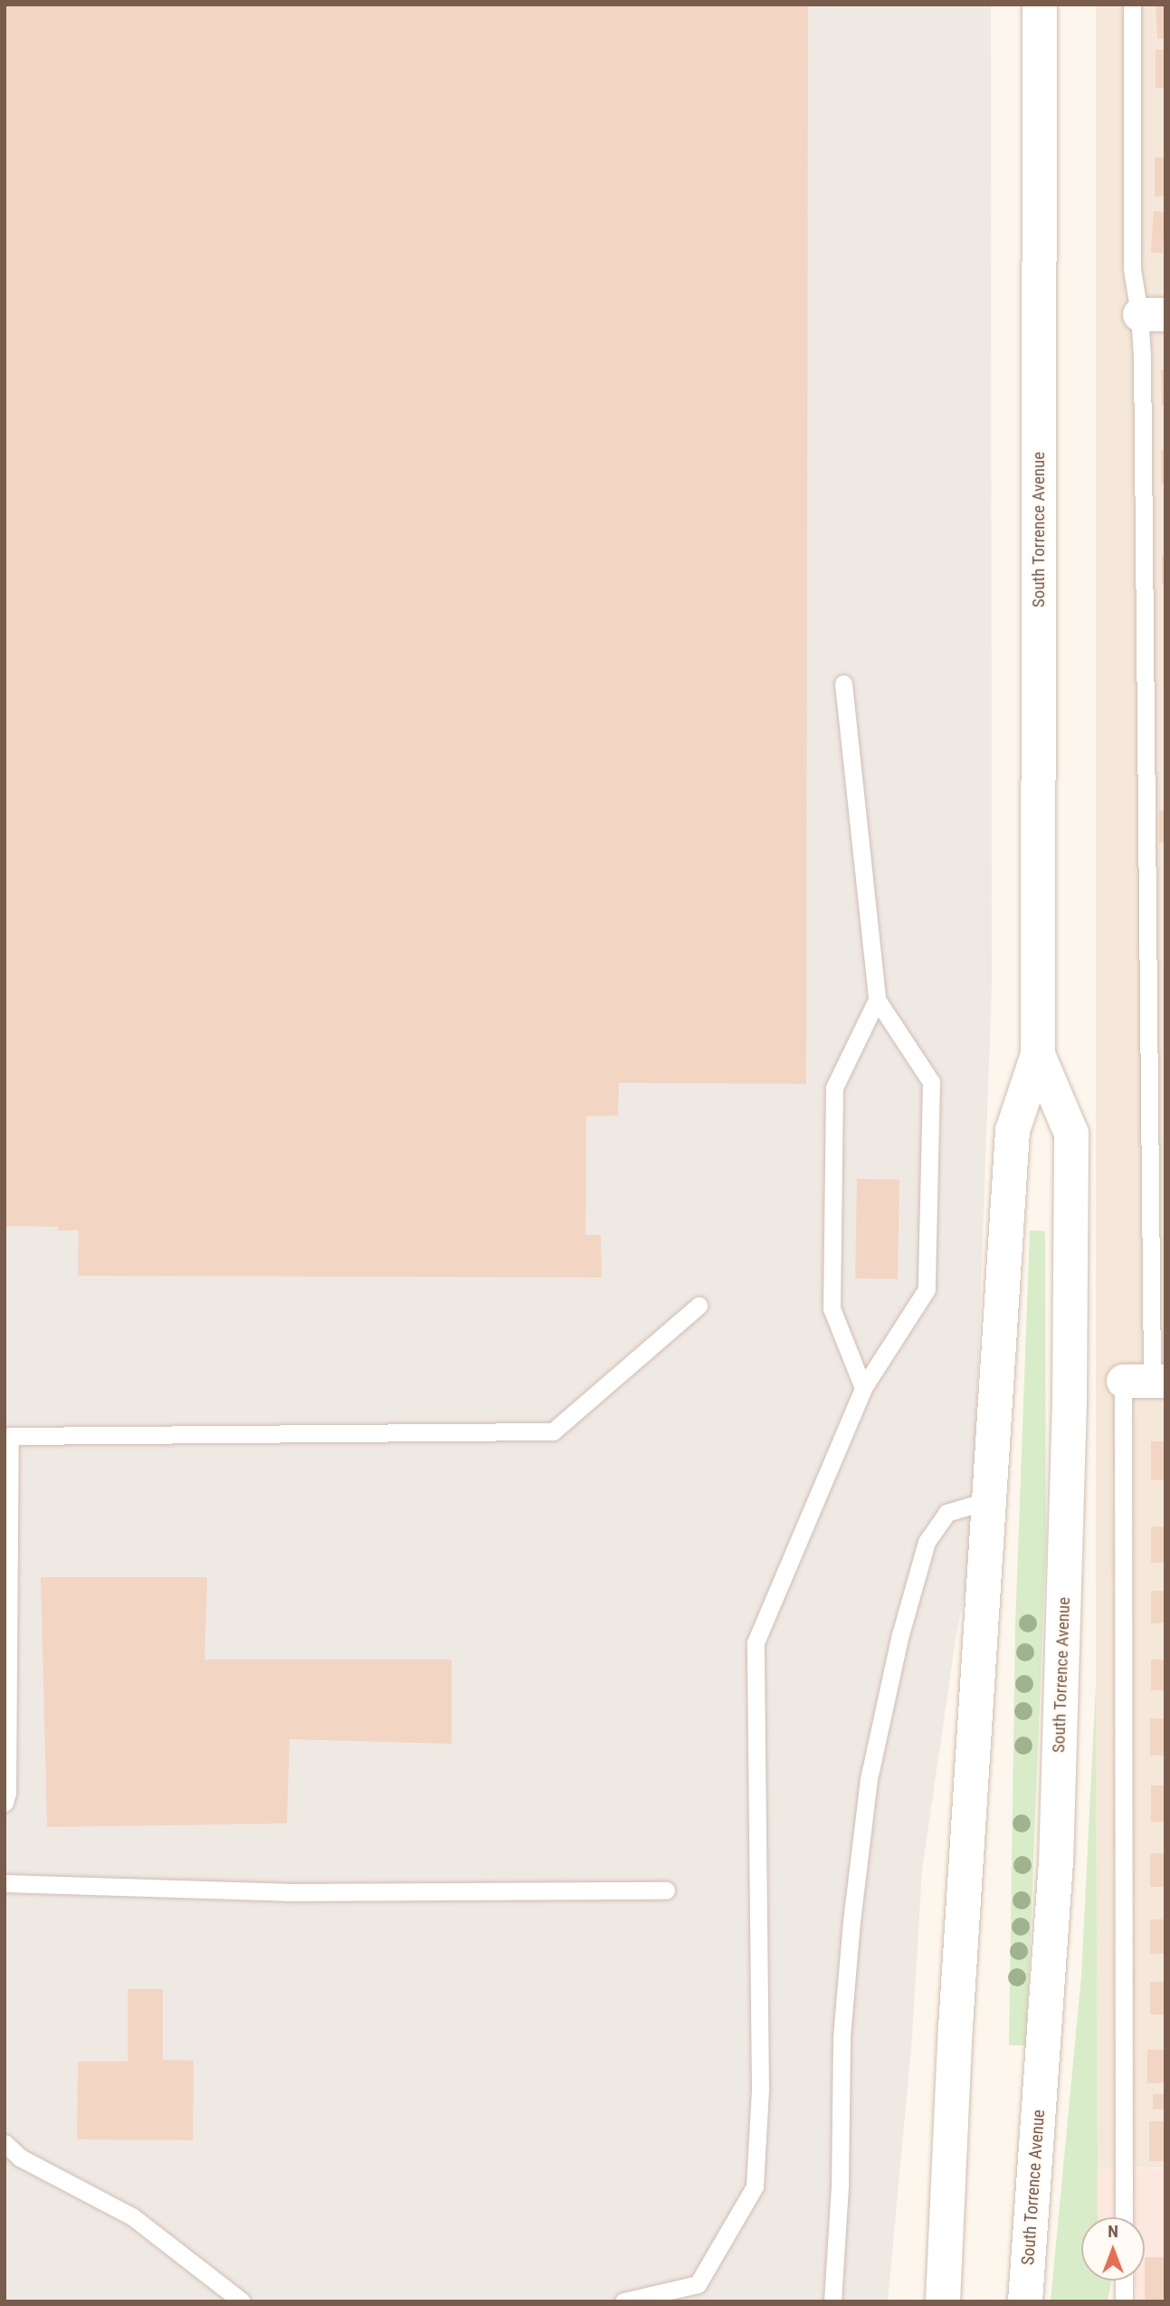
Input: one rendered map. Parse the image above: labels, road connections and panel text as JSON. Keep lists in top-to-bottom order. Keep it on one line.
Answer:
{"streets":{"main road":["South Torrence Avenue"]},"north":"top"}
